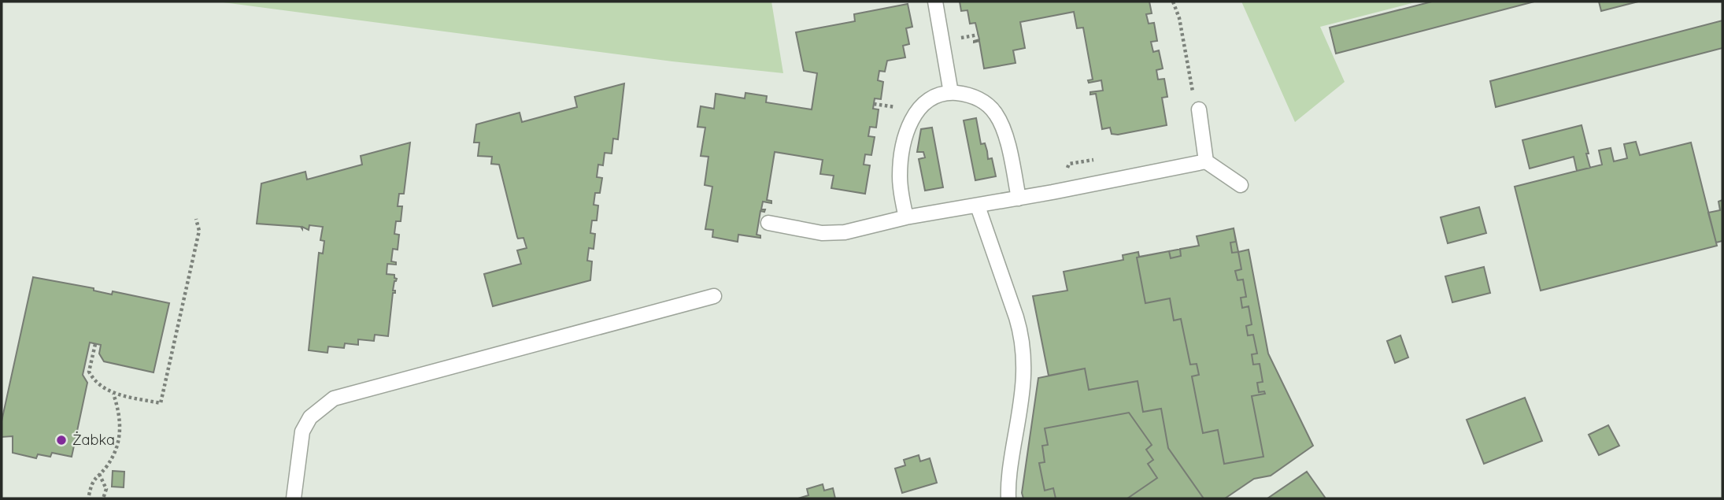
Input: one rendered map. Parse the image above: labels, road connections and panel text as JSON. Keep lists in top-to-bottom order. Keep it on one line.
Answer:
{"places":["Żabka"]}
